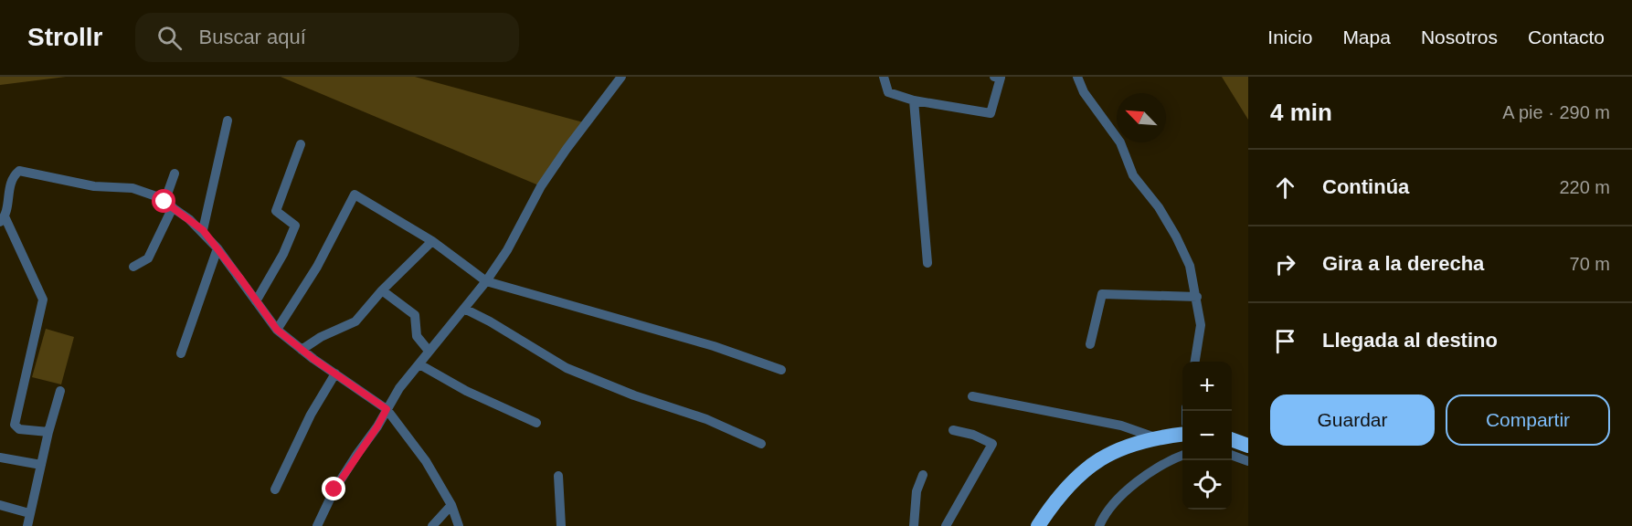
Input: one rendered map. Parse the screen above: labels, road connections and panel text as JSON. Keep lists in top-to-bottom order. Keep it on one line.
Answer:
{"north":"top left","page":{"header":"Strollr","search":"Buscar aquí","nav":["Inicio","Mapa","Nosotros","Contacto"],"heading":["4 min","A pie · 290 m"],"list":[["Continúa","220 m"],["Gira a la derecha","70 m"],"Llegada al destino"],"map_buttons":["+","−"],"buttons":["Guardar","Compartir"]}}
